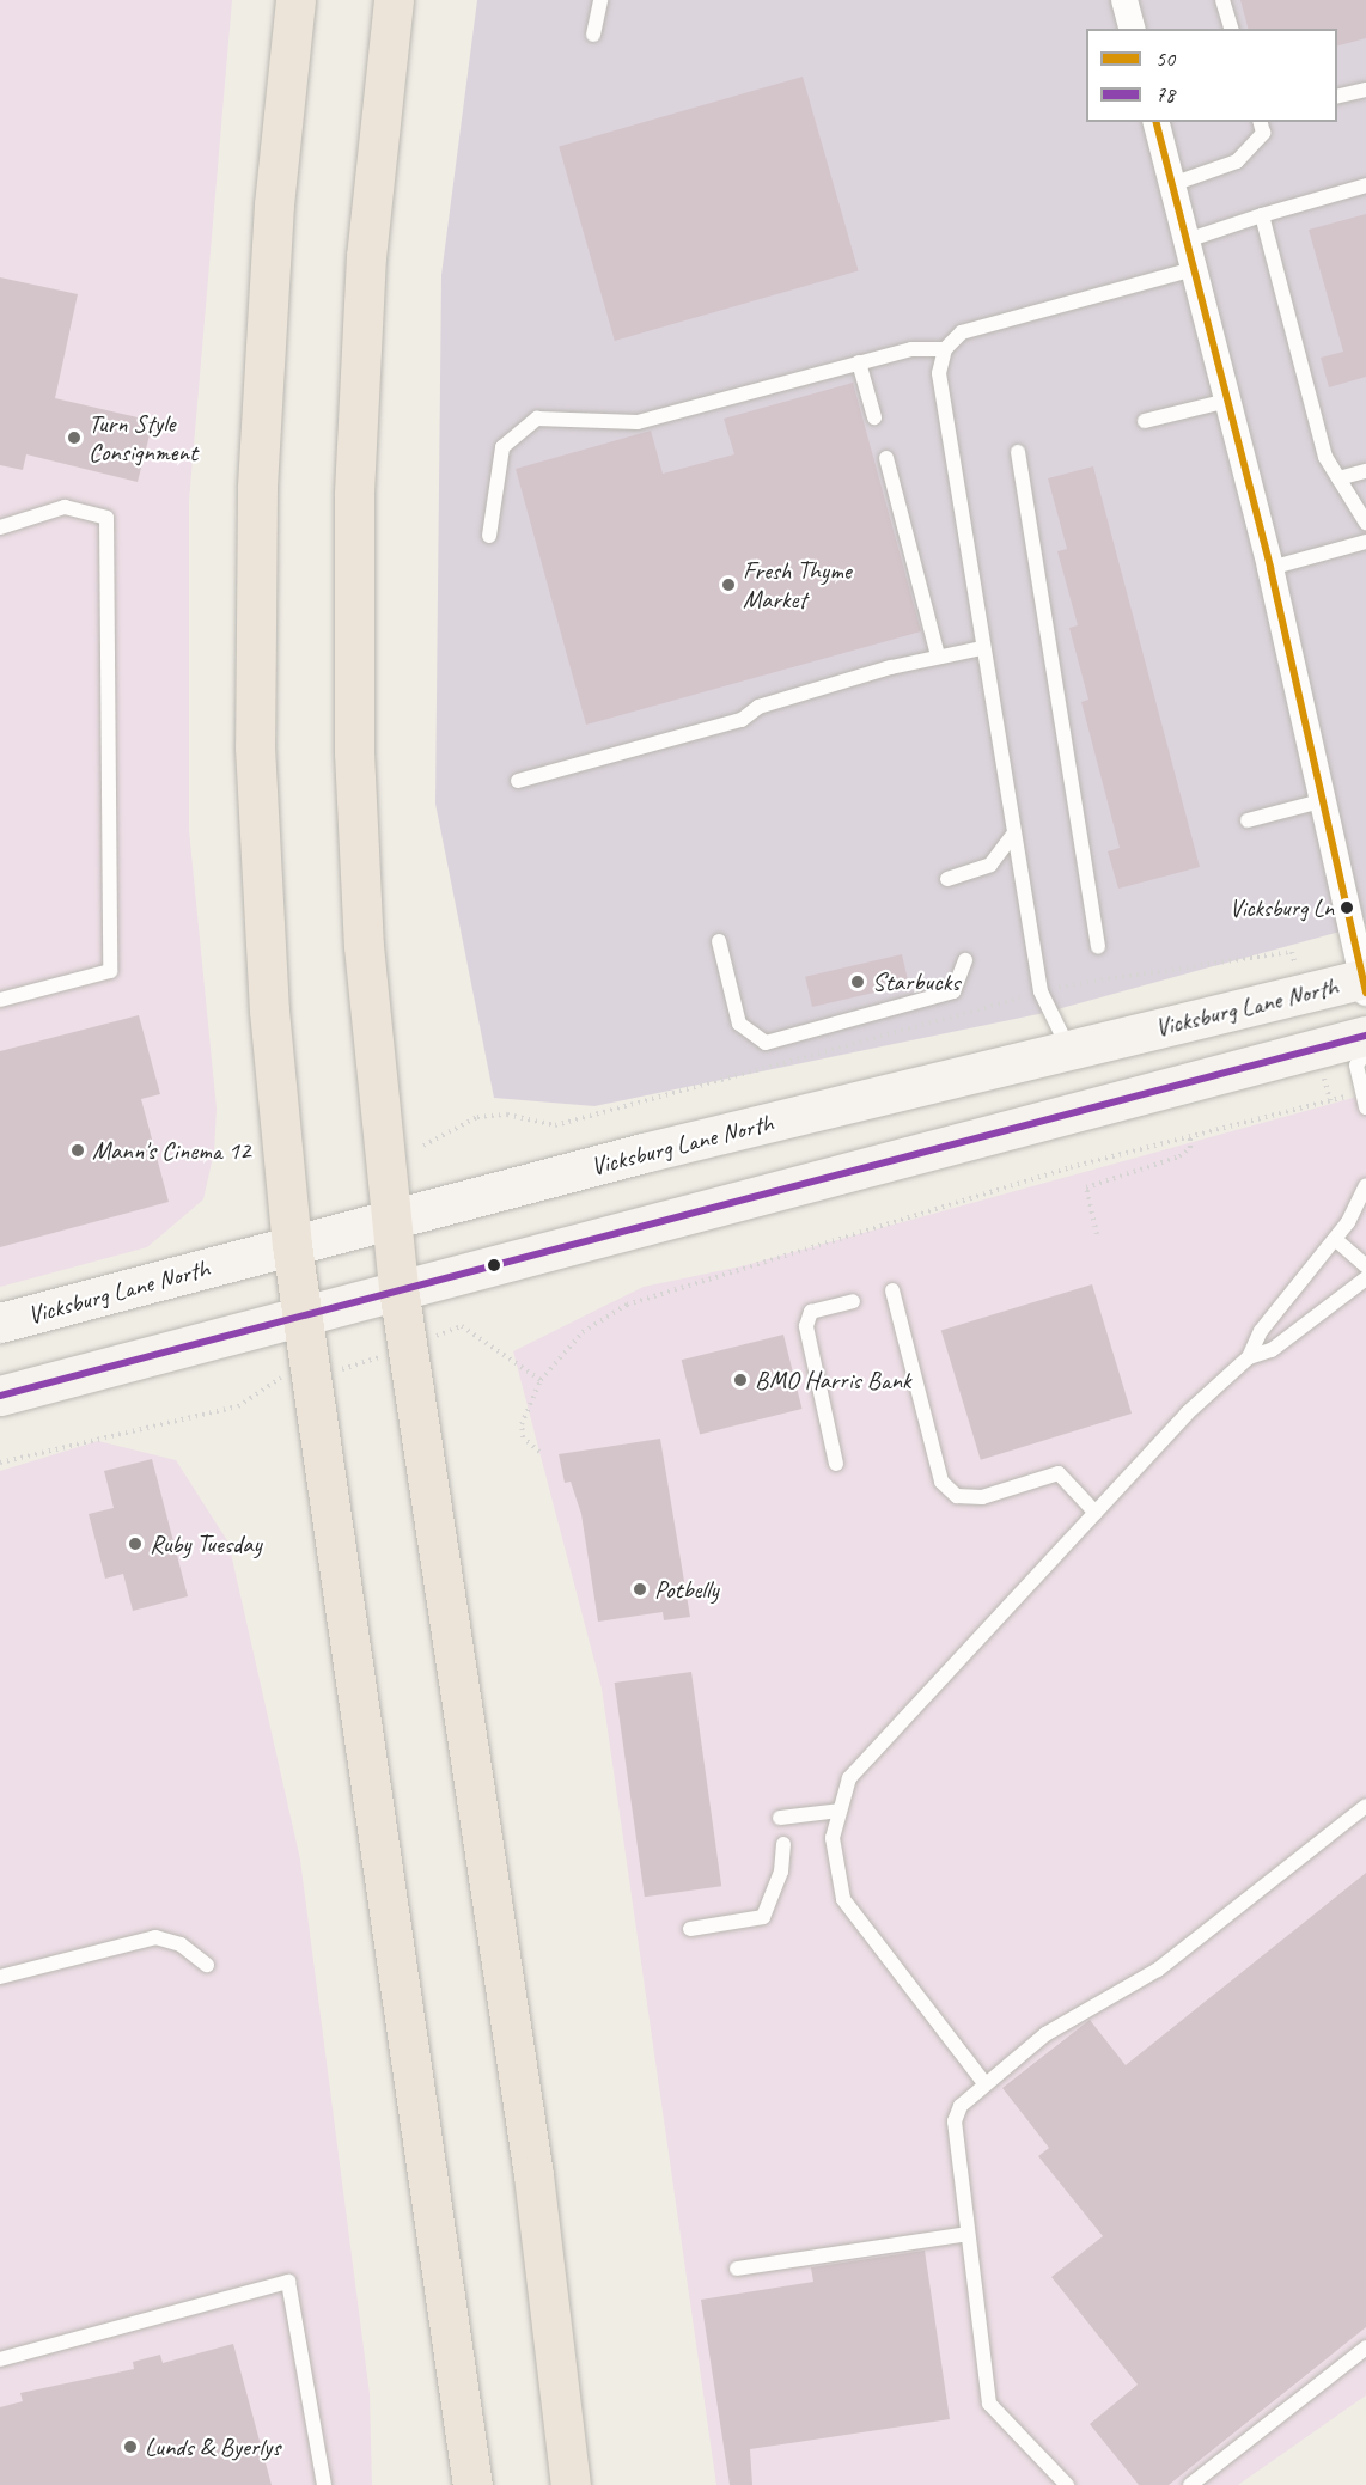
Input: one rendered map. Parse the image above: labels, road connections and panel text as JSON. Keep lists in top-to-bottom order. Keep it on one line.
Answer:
{"streets":{"main road":["Vicksburg Lane North"]},"places":["Turn Style Consignment","Fresh Thyme Market","Vicksburg Ln","Starbucks","Mann's Cinema 12","BMO Harris Bank","Ruby Tuesday","Potbelly","Lunds & Byerlys"],"lines":["transit line 50","transit line 78"],"legend":["50","78"]}
